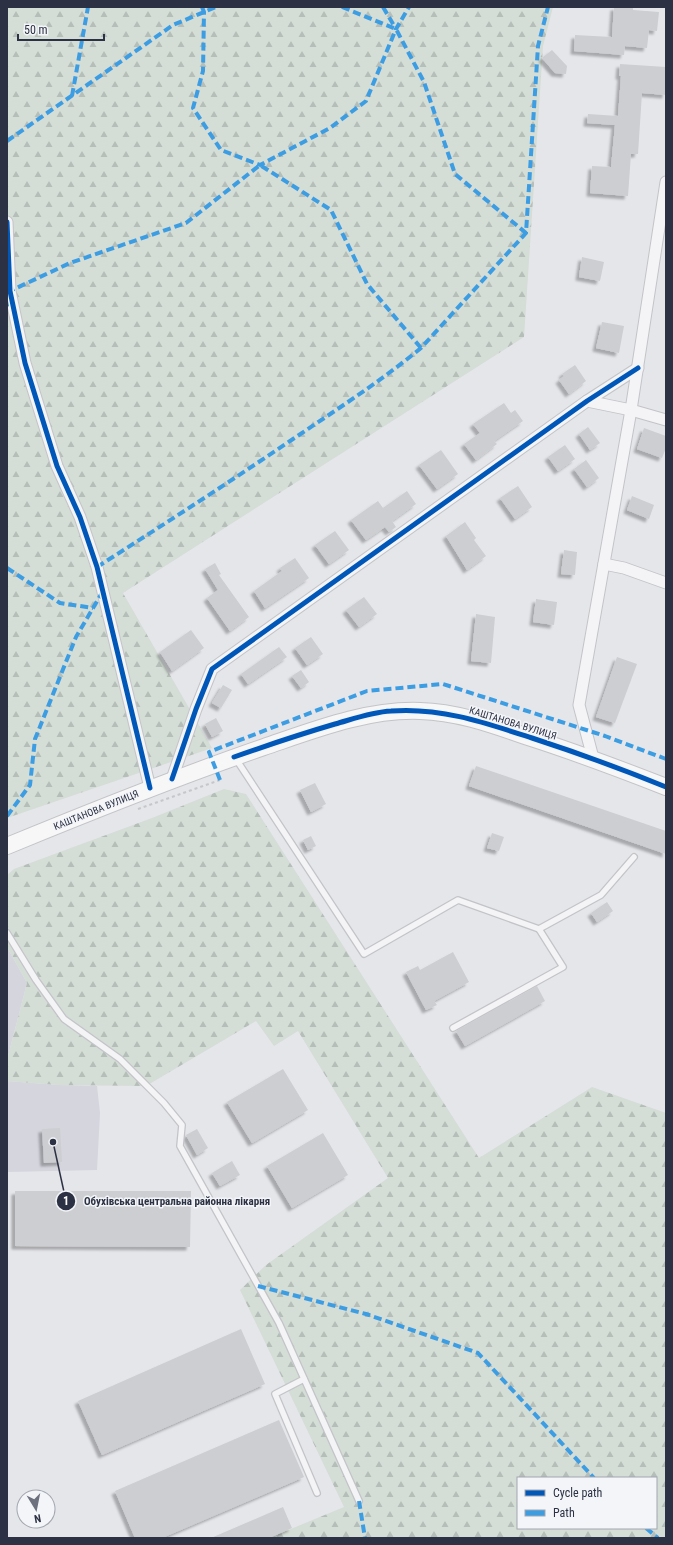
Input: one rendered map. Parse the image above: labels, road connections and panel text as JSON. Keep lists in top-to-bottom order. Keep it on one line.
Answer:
{"streets":{"main road":["КАШТАНОВА ВУЛИЦЯ"]},"places":["Обухівська центральна районна лікарня"],"legend":["Cycle path","Path"],"scale_bar":"50 m","north":"bottom"}
